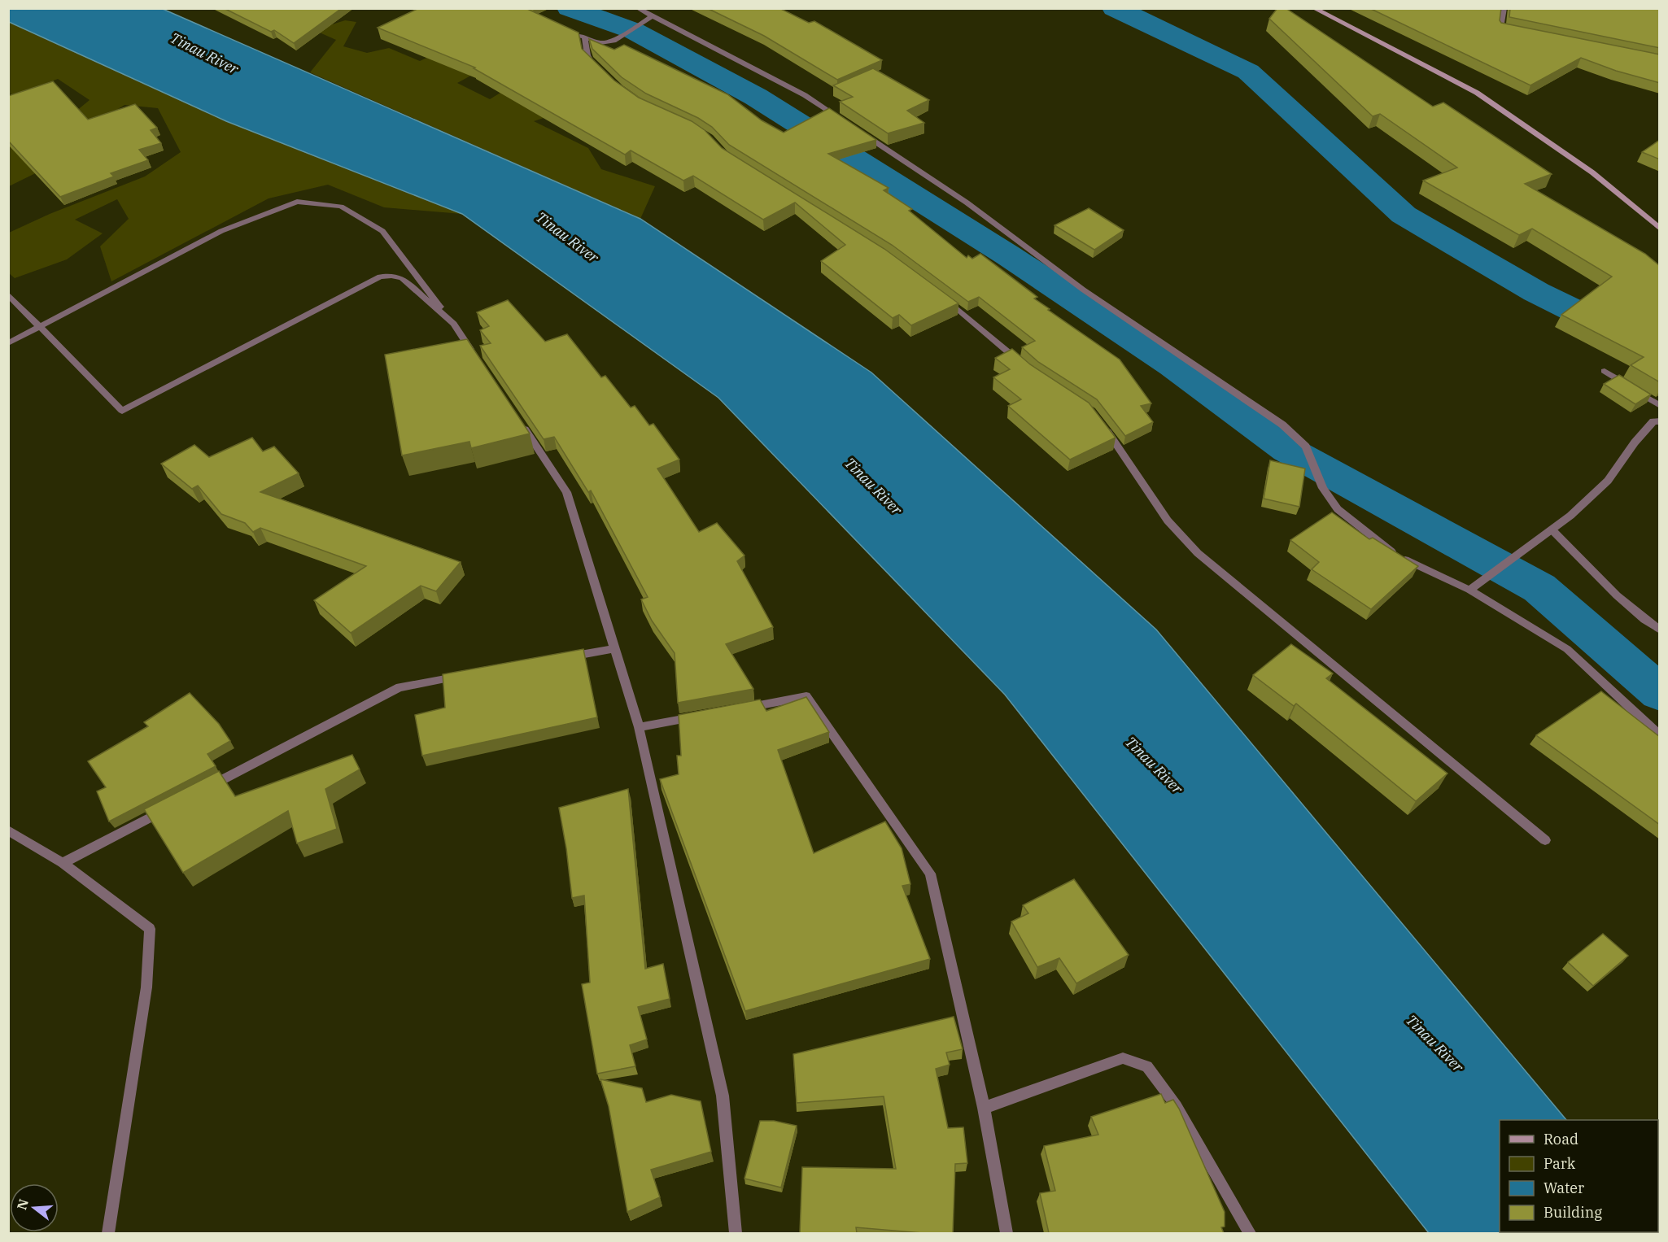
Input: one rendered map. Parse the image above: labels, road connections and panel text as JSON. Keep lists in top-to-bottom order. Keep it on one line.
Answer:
{"water":["Tinau River"],"legend":["Road","Park","Water","Building"],"north":"left"}
